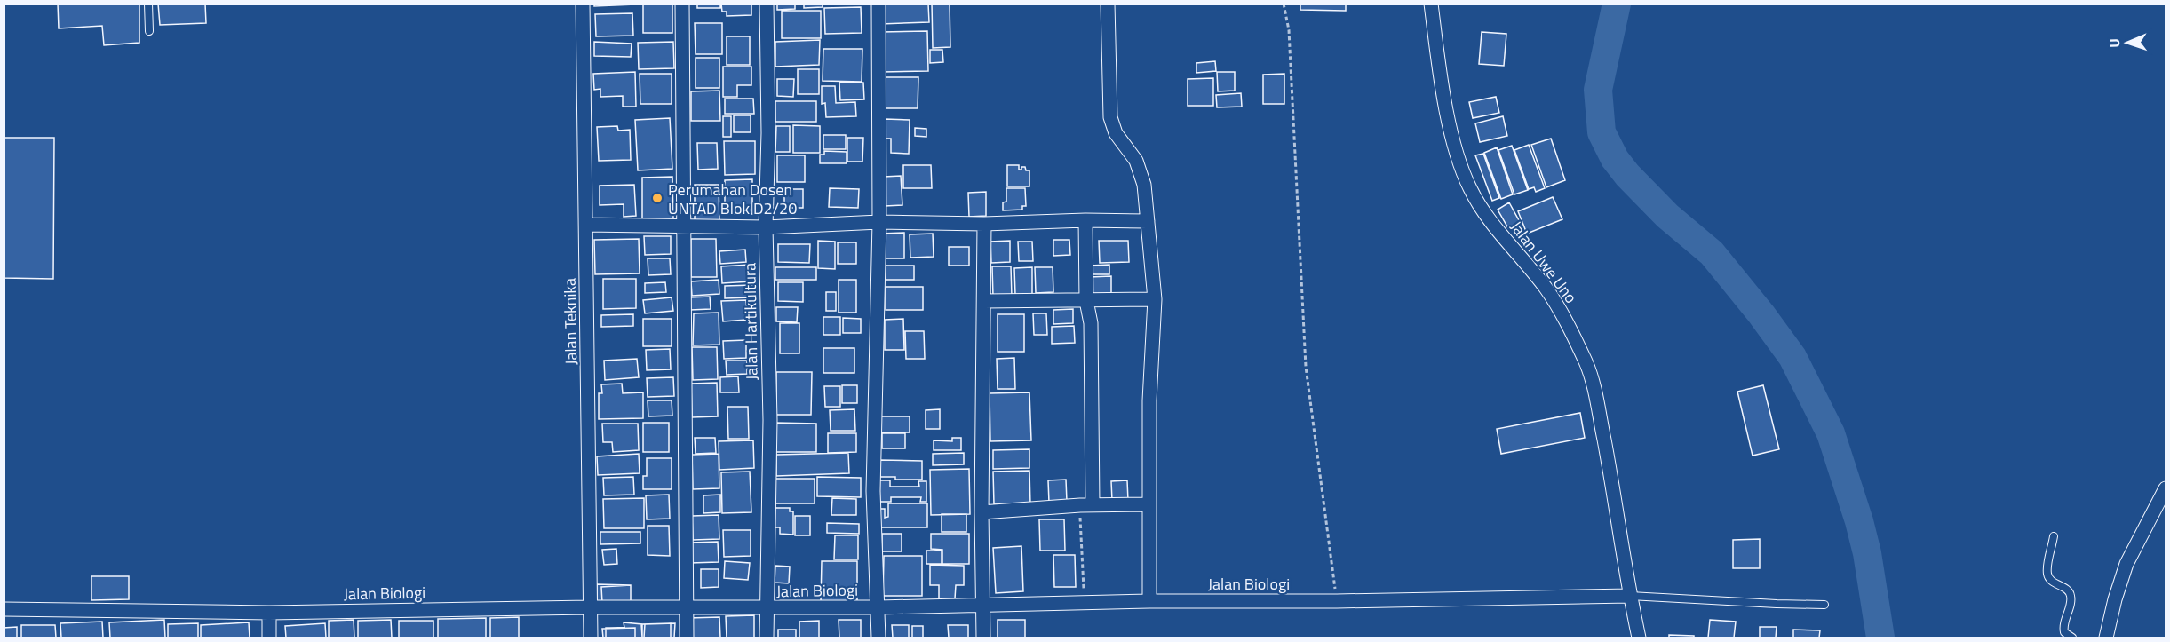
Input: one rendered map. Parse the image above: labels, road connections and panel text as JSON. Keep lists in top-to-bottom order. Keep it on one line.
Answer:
{"streets":{"street":["Jalan Uwe Uno","Jalan Teknika","Jalan Hartikultura","Jalan Biologi"]},"crossings":[["Jalan Uwe Uno","Jalan Biologi"],["Jalan Teknika","Jalan Biologi"],["Jalan Hartikultura","Jalan Biologi"]],"places":["Perumahan Dosen UNTAD Blok D2/20"],"north":"left"}
